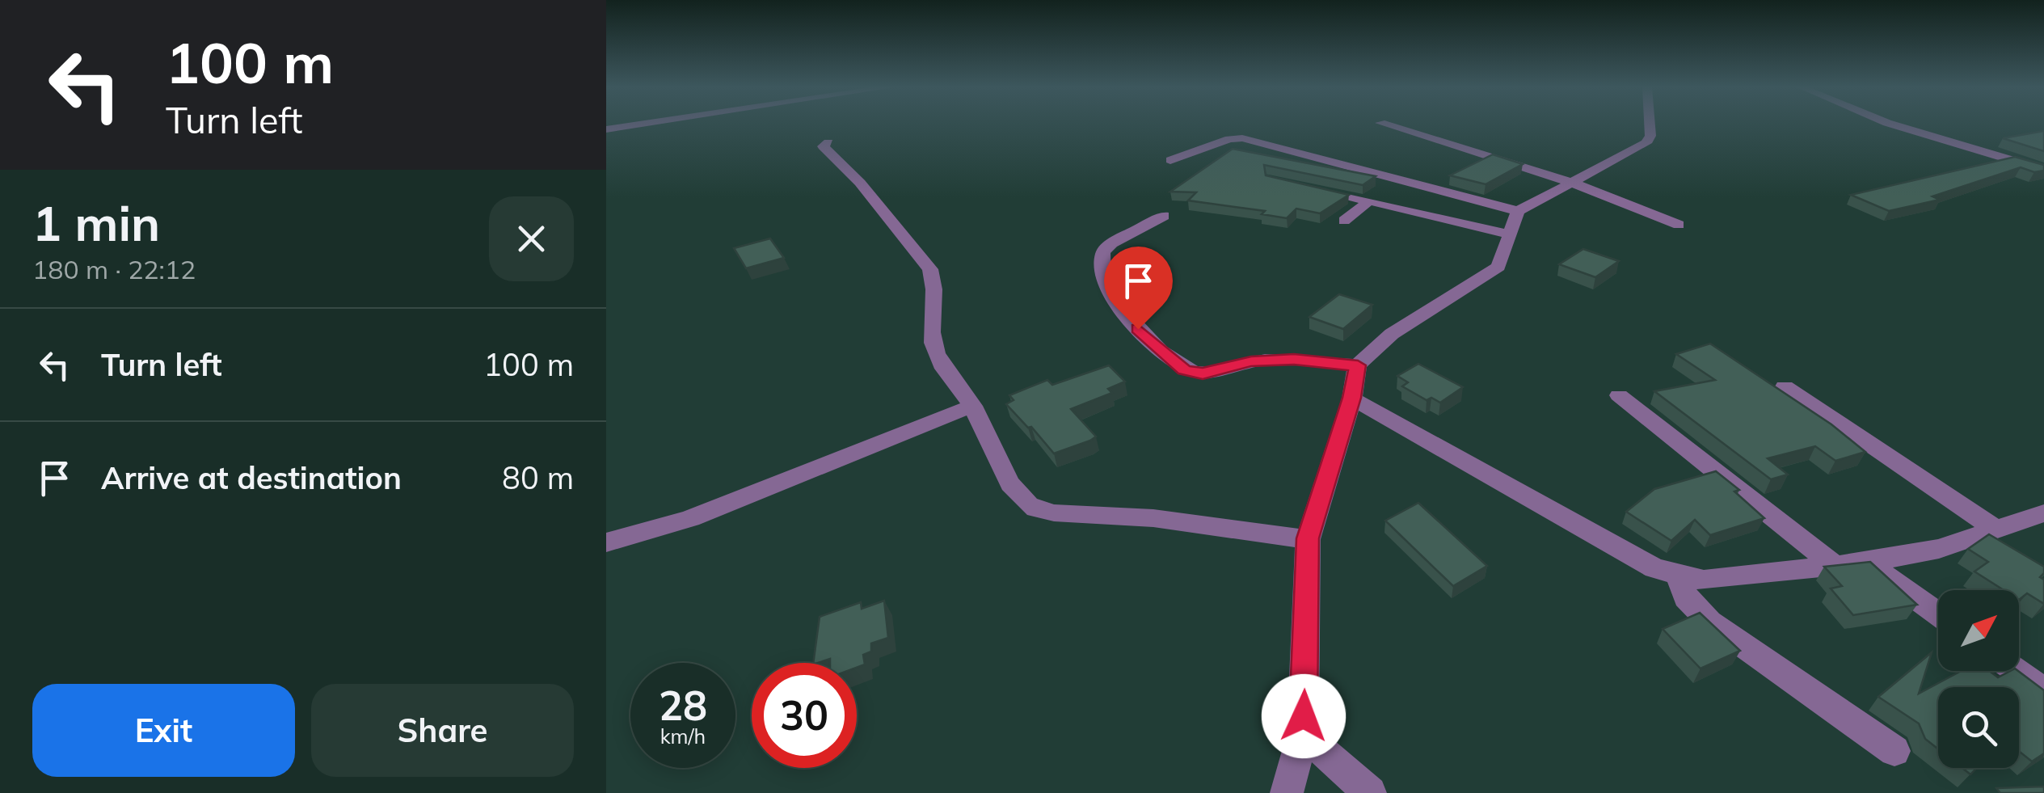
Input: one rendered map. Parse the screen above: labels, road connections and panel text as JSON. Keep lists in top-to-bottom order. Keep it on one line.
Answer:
{"north":"top right","page":{"turn":["100 m","Turn left"],"heading":["1 min","180 m · 22:12"],"list":[{"name":"Turn left","value":"100 m"},{"name":"Arrive at destination","value":"80 m"}],"speed":"28 km/h","limit":"30","buttons":["Exit","Share"]}}
